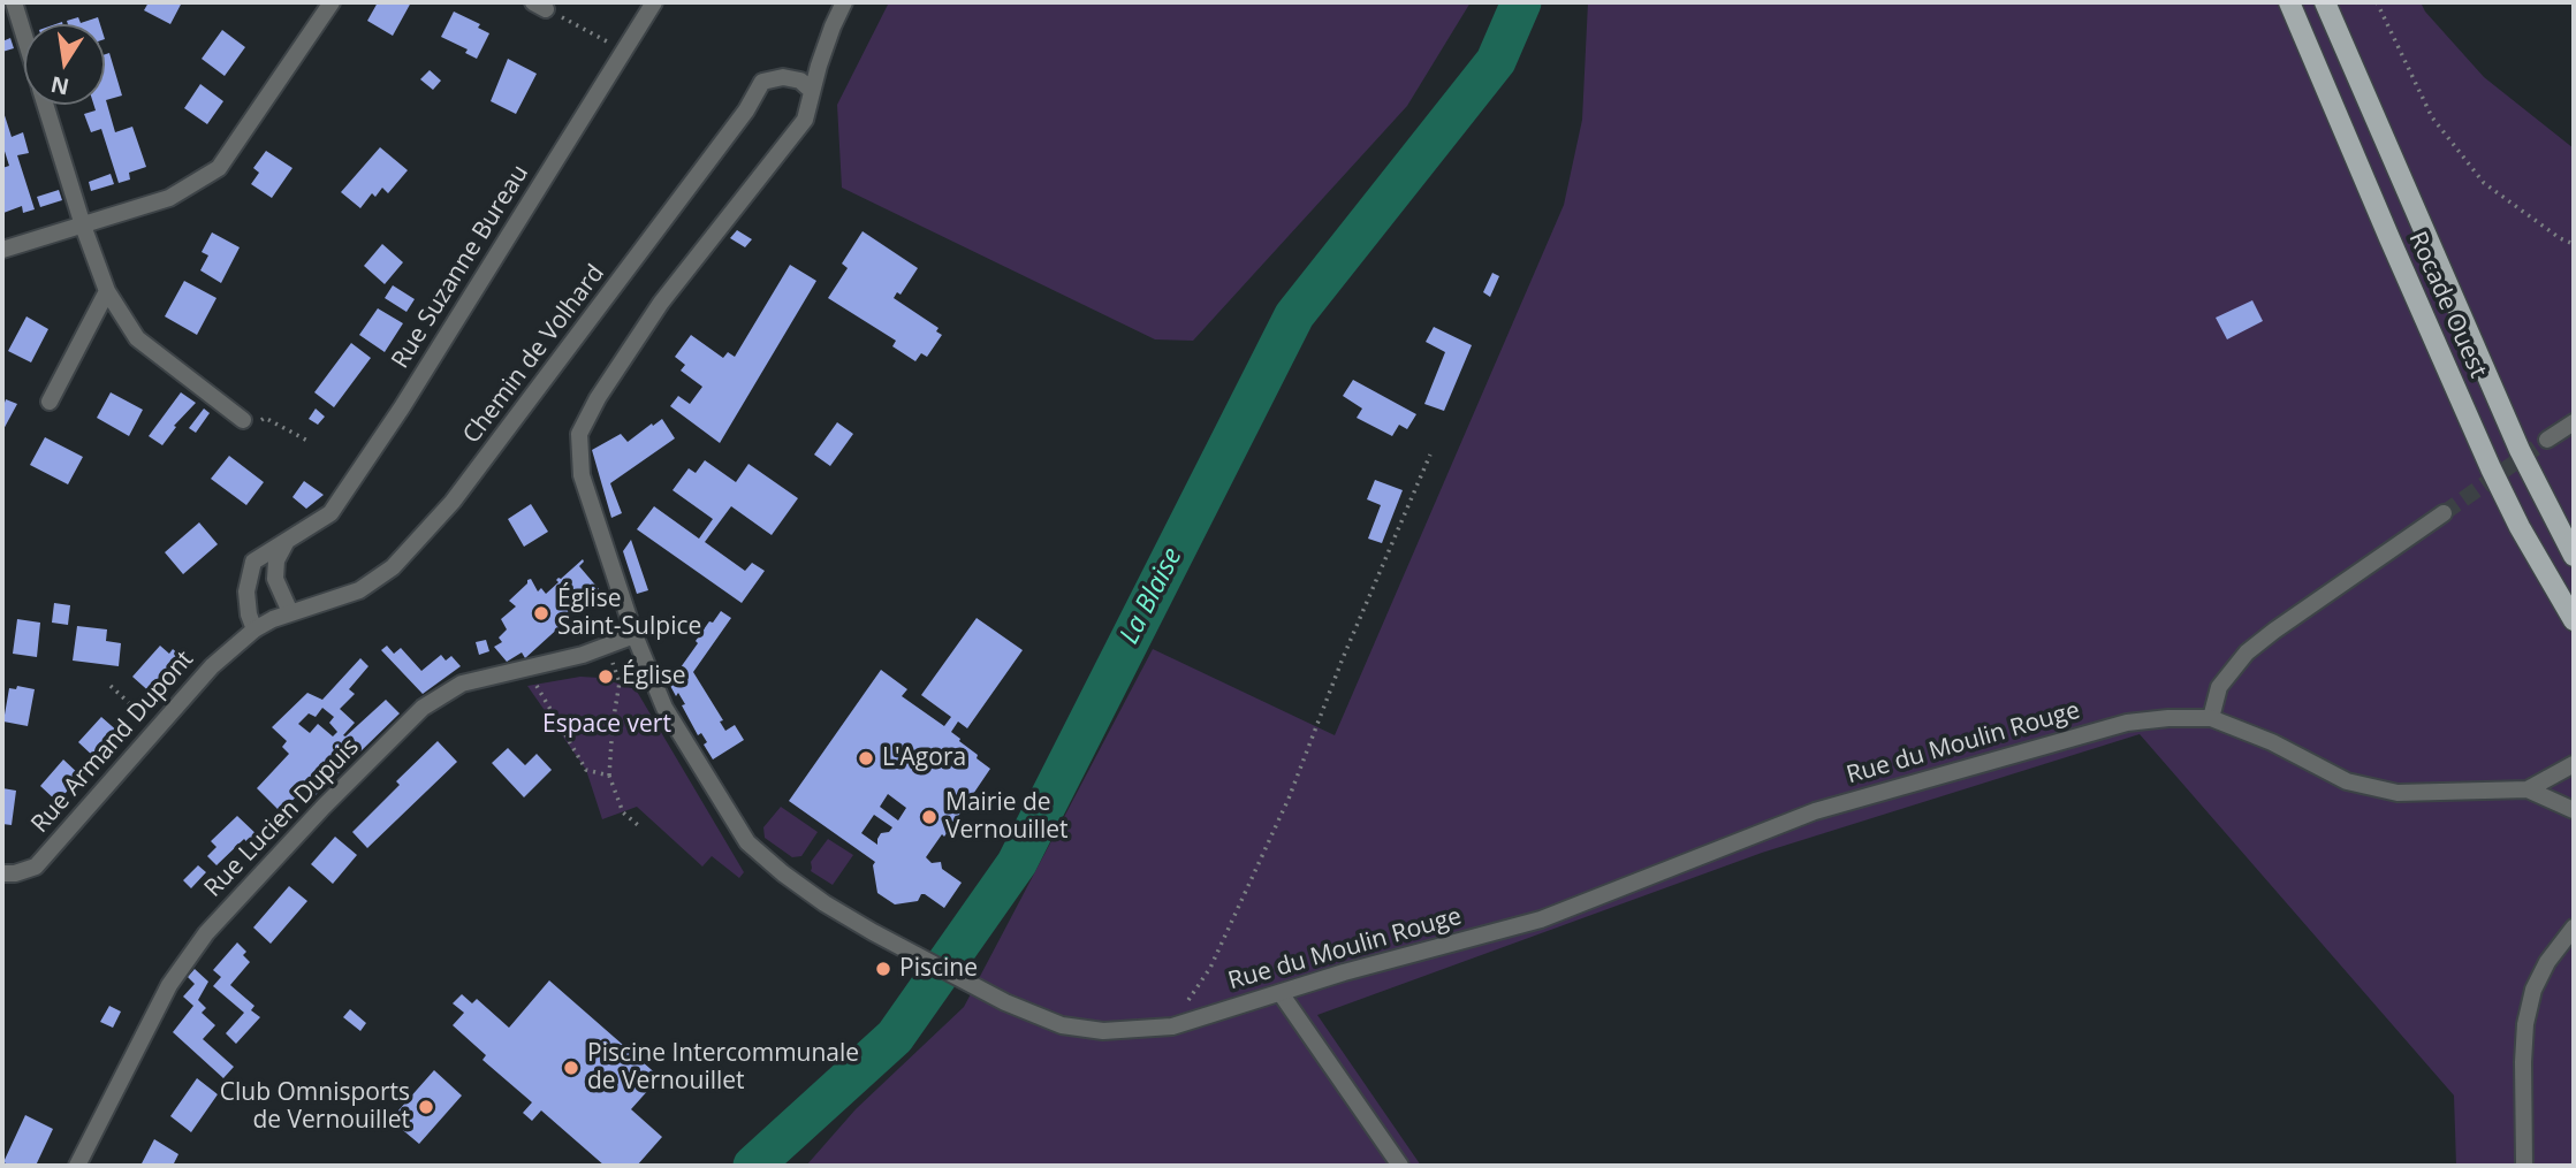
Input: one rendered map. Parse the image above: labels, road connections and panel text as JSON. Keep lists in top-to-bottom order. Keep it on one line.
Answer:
{"streets":{"main road":["Rocade Ouest"],"street":["Rue Suzanne Bureau","Chemin de Volhard","Rue Armand Dupont","Rue du Moulin Rouge","Rue Lucien Dupuis"]},"crossings":[["Rue Suzanne Bureau","Chemin de Volhard"],["Rue Suzanne Bureau","Rue Armand Dupont"],["Chemin de Volhard","Rue Armand Dupont"],["Rue du Moulin Rouge","Rue Lucien Dupuis"]],"water":["La Blaise"],"parks":["Espace vert"],"places":["Église Saint-Sulpice","Église","L'Agora","Mairie de Vernouillet","Piscine","Piscine Intercommunale de Vernouillet","Club Omnisports de Vernouillet"],"north":"bottom"}
